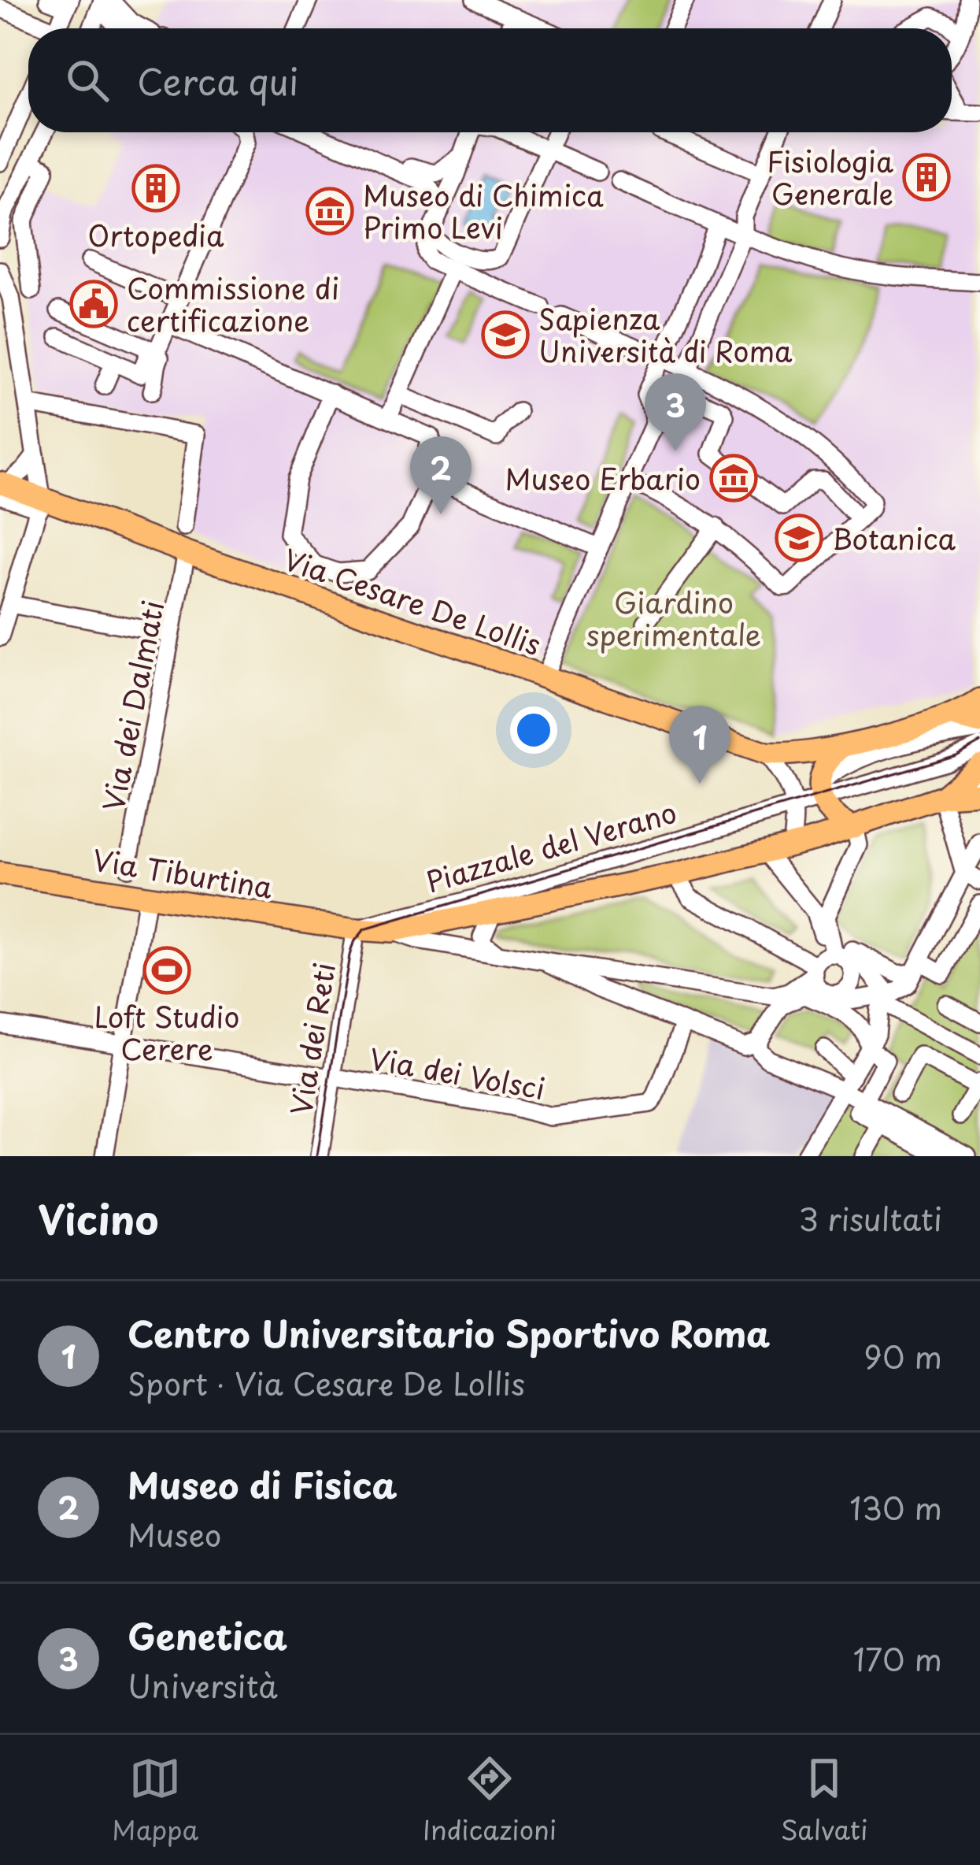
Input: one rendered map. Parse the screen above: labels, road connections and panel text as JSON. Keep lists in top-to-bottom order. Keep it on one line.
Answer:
{"streets":{"main road":["Via Cesare De Lollis","Piazzale del Verano","Via Tiburtina"],"street":["Via dei Dalmati","Via dei Reti","Via dei Volsci"]},"crossings":[["Via Cesare De Lollis","Via dei Dalmati"],["Piazzale del Verano","Via Tiburtina"],["Piazzale del Verano","Via dei Reti"],["Piazzale del Verano","Via dei Volsci"],["Via Tiburtina","Via dei Reti"],["Via dei Reti","Via dei Volsci"]],"parks":["Giardino sperimentale"],"places":{"building":["Fisiologia Generale","Ortopedia"],"museum":["Museo di Chimica Primo Levi","Museo Erbario"],"public building":["Commissione di certificazione"],"school or university":["Sapienza Università di Roma","Botanica"],"sports":["Loft Studio Cerere"]},"page":{"search":"Cerca qui","pins":["3","2","1"],"heading":["Vicino","3 risultati"],"list":[{"mark":"1","name":"Centro Universitario Sportivo Roma","note":"Sport · Via Cesare De Lollis","value":"90 m"},{"mark":"2","name":"Museo di Fisica","note":"Museo","value":"130 m"},{"mark":"3","name":"Genetica","note":"Università","value":"170 m"}],"nav":["Mappa","Indicazioni","Salvati"]}}
